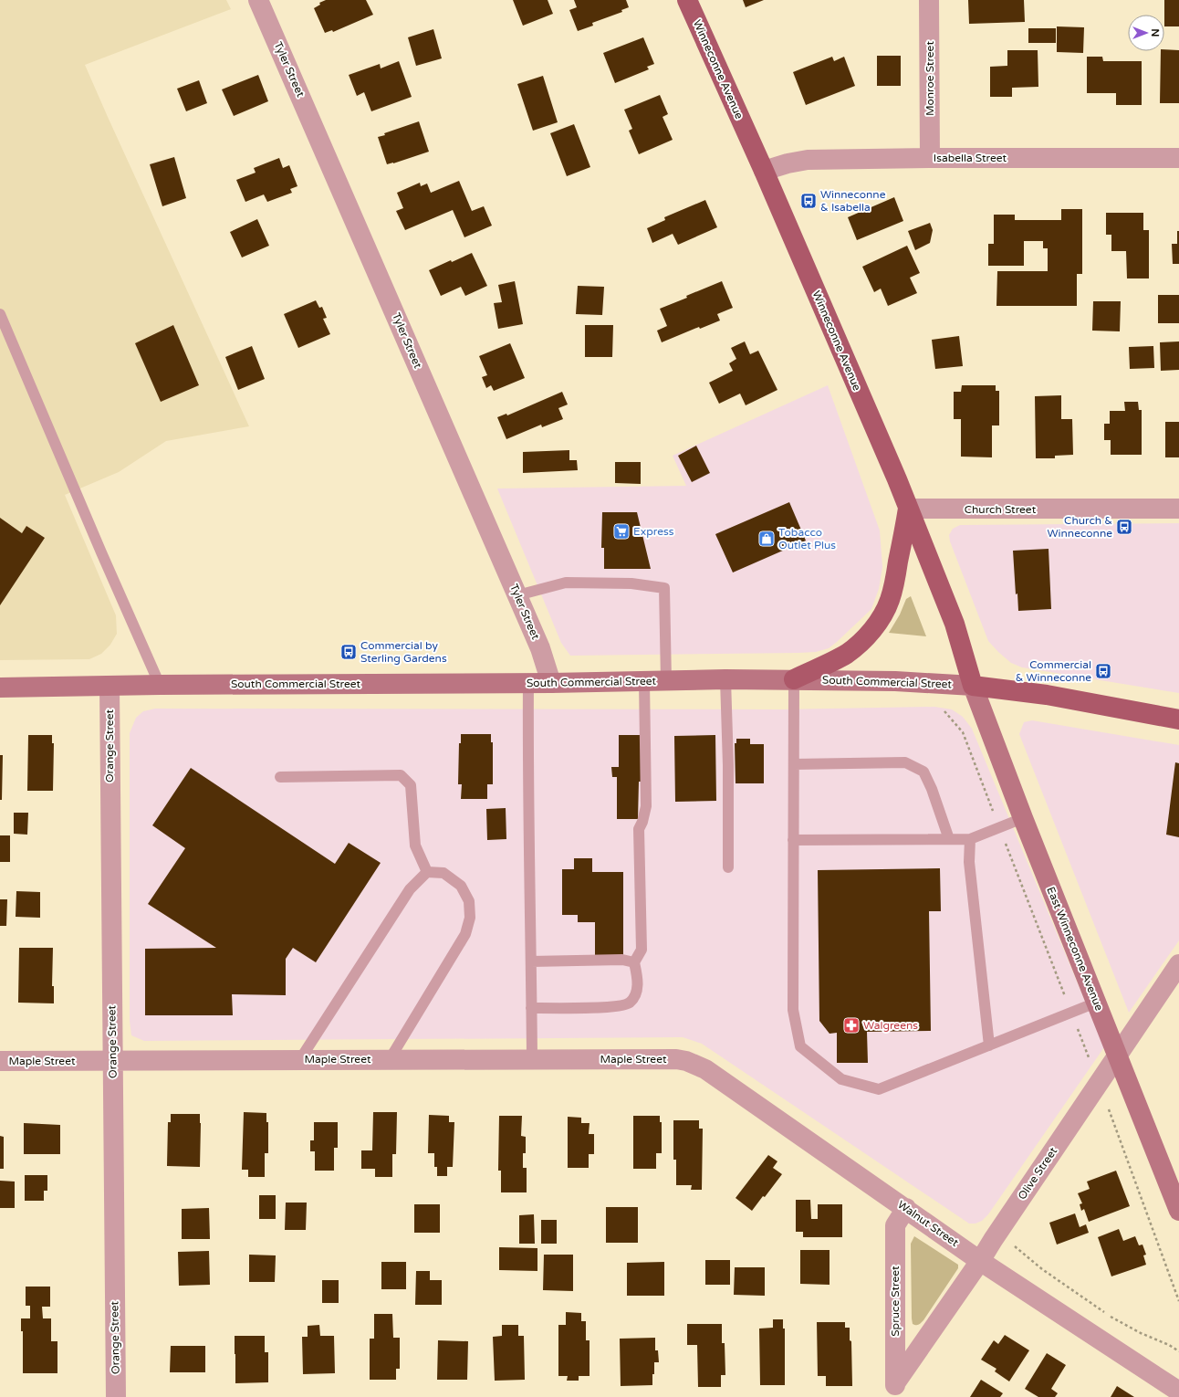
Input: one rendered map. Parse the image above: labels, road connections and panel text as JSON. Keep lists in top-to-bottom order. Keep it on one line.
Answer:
{"streets":{"main road":["Winneconne Avenue","South Commercial Street","East Winneconne Avenue"],"street":["Tyler Street","Monroe Street","Isabella Street","Church Street","Orange Street","Maple Street","Olive Street","Walnut Street","Spruce Street"]},"crossings":[["Tyler Street","South Commercial Street"],["Winneconne Avenue","Isabella Street"],["Winneconne Avenue","Church Street"],["Winneconne Avenue","South Commercial Street"],["Winneconne Avenue","East Winneconne Avenue"],["Monroe Street","Isabella Street"],["South Commercial Street","Orange Street"],["South Commercial Street","East Winneconne Avenue"],["Orange Street","Maple Street"],["East Winneconne Avenue","Olive Street"],["Maple Street","Walnut Street"],["Olive Street","Walnut Street"],["Olive Street","Spruce Street"],["Walnut Street","Spruce Street"]],"places":{"bus stop":["Winneconne & Isabella","Church & Winneconne","Commercial by Sterling Gardens","Commercial & Winneconne"],"supermarket":["Express"],"shop":["Tobacco Outlet Plus"],"pharmacy":["Walgreens"]},"north":"right"}
